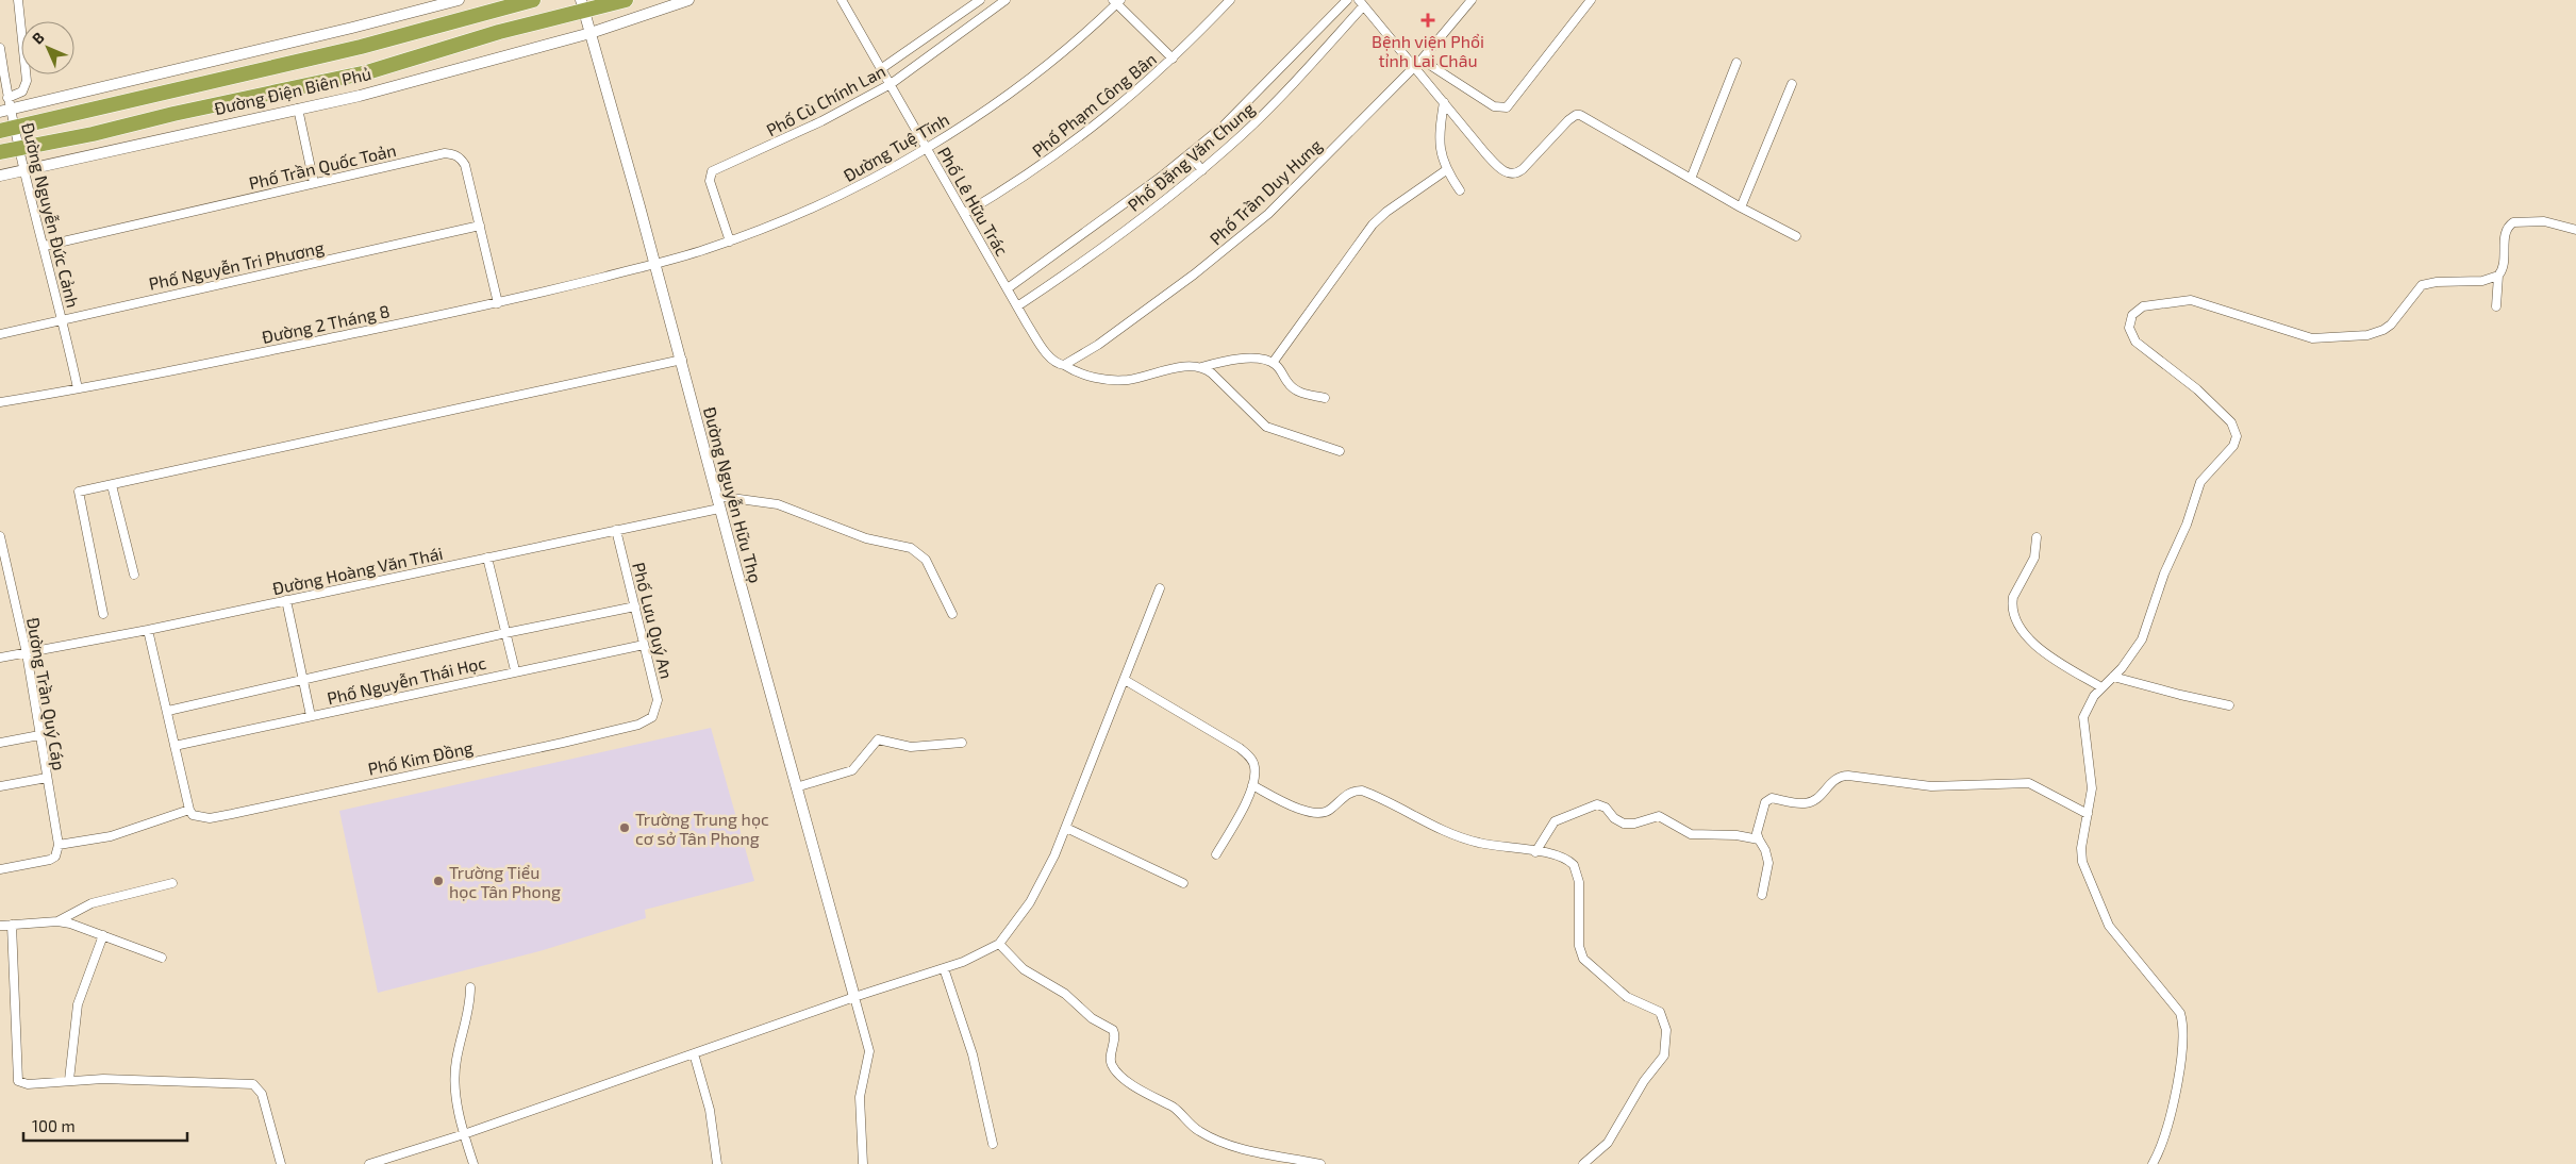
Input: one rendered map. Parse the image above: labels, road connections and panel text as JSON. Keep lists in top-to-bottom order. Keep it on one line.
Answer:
{"streets":{"highway":["Đường Điện Biên Phủ"],"street":["Phố Cù Chính Lan","Phố Phạm Công Bân","Đường Tuệ Tĩnh","Phố Đặng Văn Chung","Phố Trần Quốc Toản","Phố Trần Duy Hưng","Phố Lê Hữu Trác","Đường Nguyễn Đức Cảnh","Phố Nguyễn Tri Phương","Đường 2 Tháng 8","Đường Nguyễn Hữu Thọ","Đường Hoàng Văn Thái","Phố Lưu Quý An","Phố Nguyễn Thái Học","Đường Trần Quý Cáp","Phố Kim Đồng"]},"crossings":[["Đường Điện Biên Phủ","Đường Nguyễn Đức Cảnh"],["Đường Điện Biên Phủ","Đường Nguyễn Hữu Thọ"],["Phố Cù Chính Lan","Đường Tuệ Tĩnh"],["Phố Cù Chính Lan","Phố Lê Hữu Trác"],["Phố Phạm Công Bân","Phố Lê Hữu Trác"],["Đường Tuệ Tĩnh","Phố Lê Hữu Trác"],["Đường Tuệ Tĩnh","Đường 2 Tháng 8"],["Đường Tuệ Tĩnh","Đường Nguyễn Hữu Thọ"],["Phố Đặng Văn Chung","Phố Lê Hữu Trác"],["Phố Trần Quốc Toản","Đường Nguyễn Đức Cảnh"],["Phố Trần Quốc Toản","Phố Nguyễn Tri Phương"],["Phố Trần Quốc Toản","Đường 2 Tháng 8"],["Phố Trần Duy Hưng","Phố Lê Hữu Trác"],["Đường Nguyễn Đức Cảnh","Phố Nguyễn Tri Phương"],["Đường Nguyễn Đức Cảnh","Đường 2 Tháng 8"],["Đường 2 Tháng 8","Đường Nguyễn Hữu Thọ"],["Đường Nguyễn Hữu Thọ","Đường Hoàng Văn Thái"],["Đường Hoàng Văn Thái","Phố Lưu Quý An"],["Đường Hoàng Văn Thái","Đường Trần Quý Cáp"],["Phố Lưu Quý An","Phố Nguyễn Thái Học"],["Phố Lưu Quý An","Phố Kim Đồng"]],"places":{"health":["Bệnh viện Phổi tỉnh Lai Châu"],"other":["Trường Trung học cơ sở Tân Phong","Trường Tiểu học Tân Phong"]},"scale_bar":"100 m","north":"top left"}
